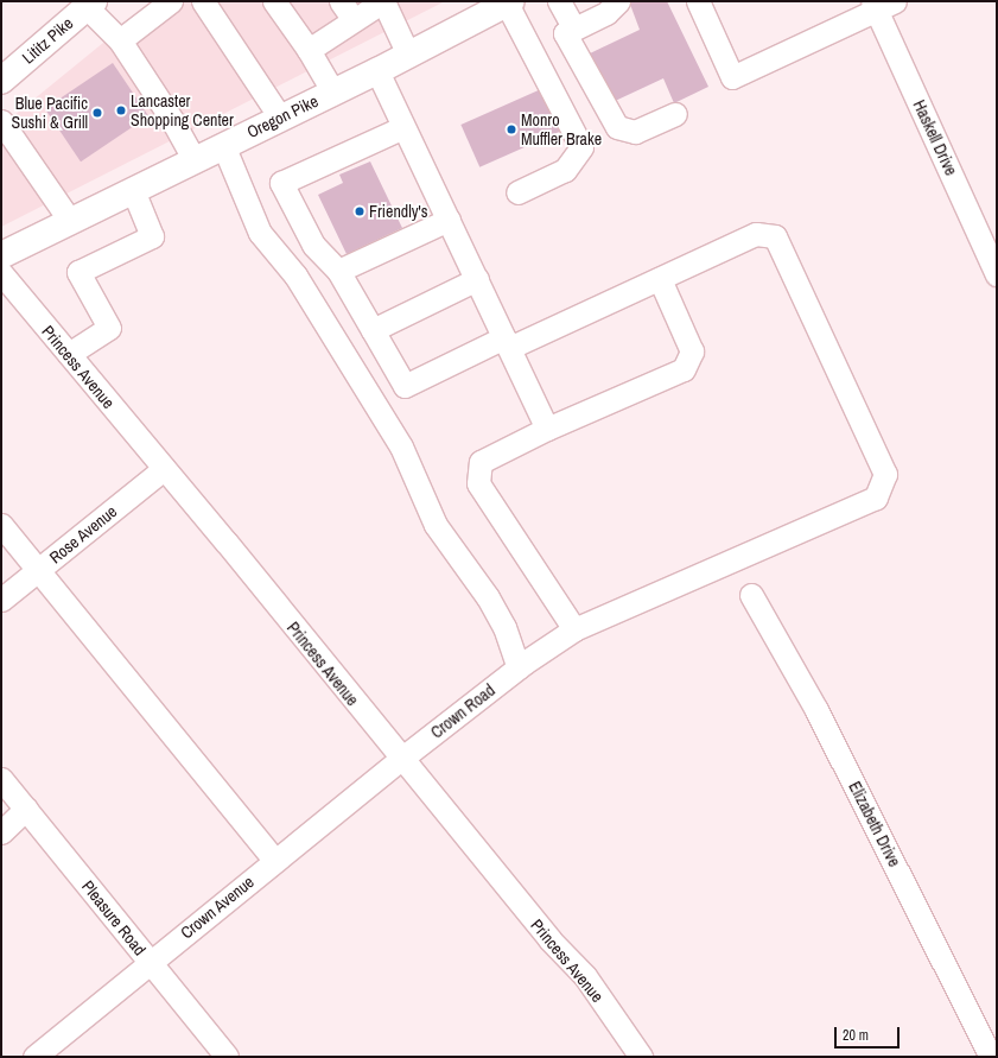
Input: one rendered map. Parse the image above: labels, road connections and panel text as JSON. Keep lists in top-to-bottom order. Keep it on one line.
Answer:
{"streets":{"highway":["Lititz Pike","Oregon Pike"],"street":["Haskell Drive","Princess Avenue","Rose Avenue","Crown Road","Elizabeth Drive","Crown Avenue","Pleasure Road"]},"crossings":[["Princess Avenue","Rose Avenue"],["Princess Avenue","Crown Road"],["Princess Avenue","Crown Avenue"],["Crown Road","Crown Avenue"],["Crown Avenue","Pleasure Road"]],"places":["Lancaster Shopping Center","Blue Pacific Sushi & Grill","Monro Muffler Brake","Friendly's"],"scale_bar":"20 m"}
